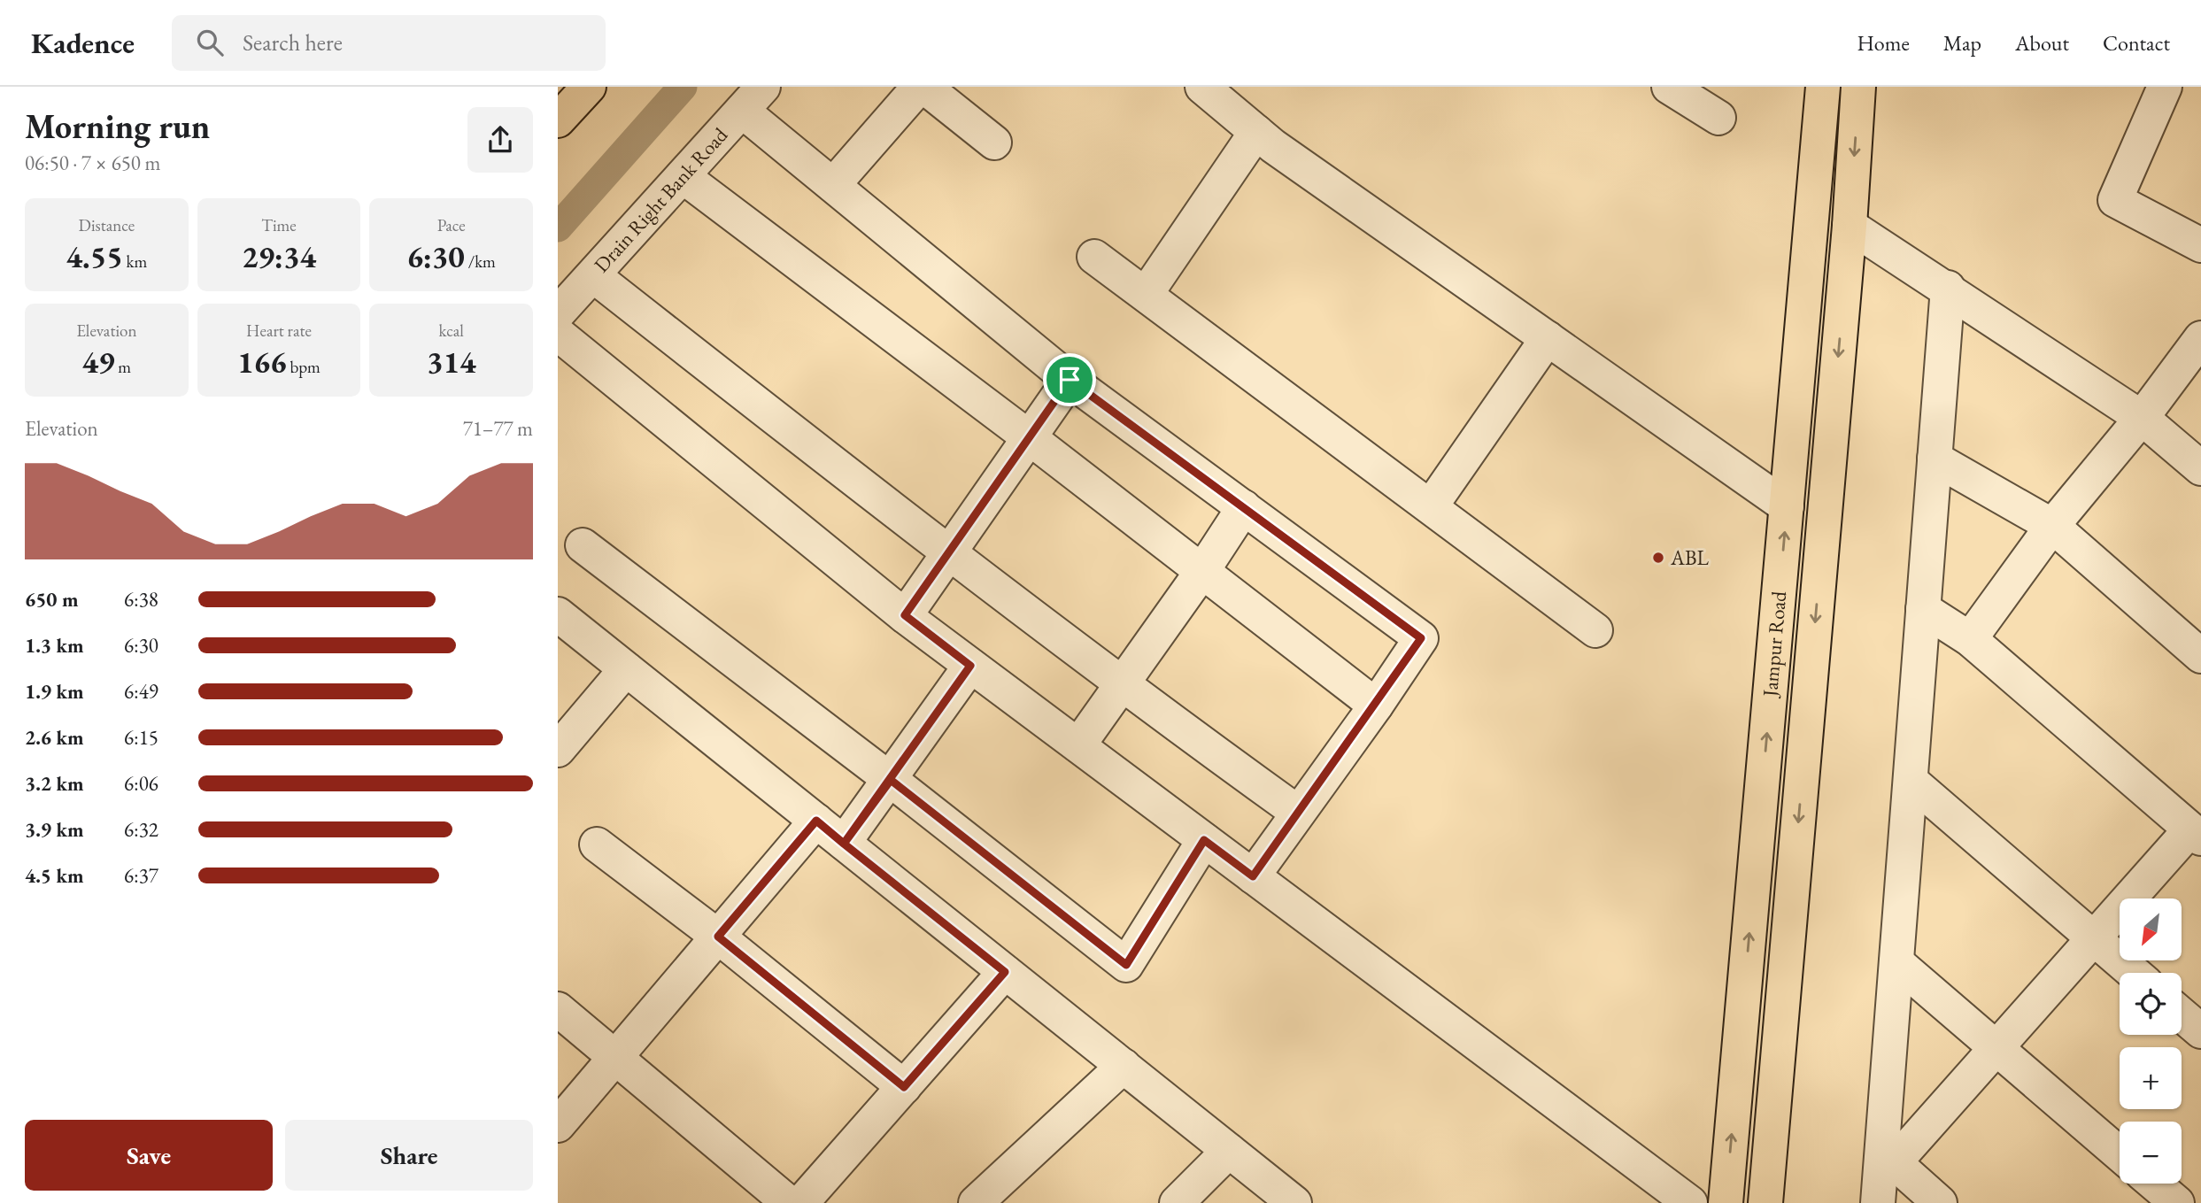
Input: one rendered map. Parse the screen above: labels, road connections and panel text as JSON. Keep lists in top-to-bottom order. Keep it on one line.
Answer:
{"streets":{"main road":["Jampur Road"],"street":["Drain Right Bank Road"]},"places":["ABL"],"north":"bottom left","page":{"header":"Kadence","search":"Search here","nav":["Home","Map","About","Contact"],"heading":["Morning run","06:50 · 7 × 650 m"],"stats":[["Distance","4.55 km"],["Time","29:34"],["Pace","6:30 /km"],["Elevation","49 m"],["Heart rate","166 bpm"],["kcal","314"]],"chart":["Elevation","71–77 m"],"list":[{"name":"650 m","note":"6:38"},{"name":"1.3 km","note":"6:30"},{"name":"1.9 km","note":"6:49"},{"name":"2.6 km","note":"6:15"},{"name":"3.2 km","note":"6:06"},{"name":"3.9 km","note":"6:32"},{"name":"4.5 km","note":"6:37"}],"map_buttons":["+","−"],"buttons":["Save","Share"]}}
